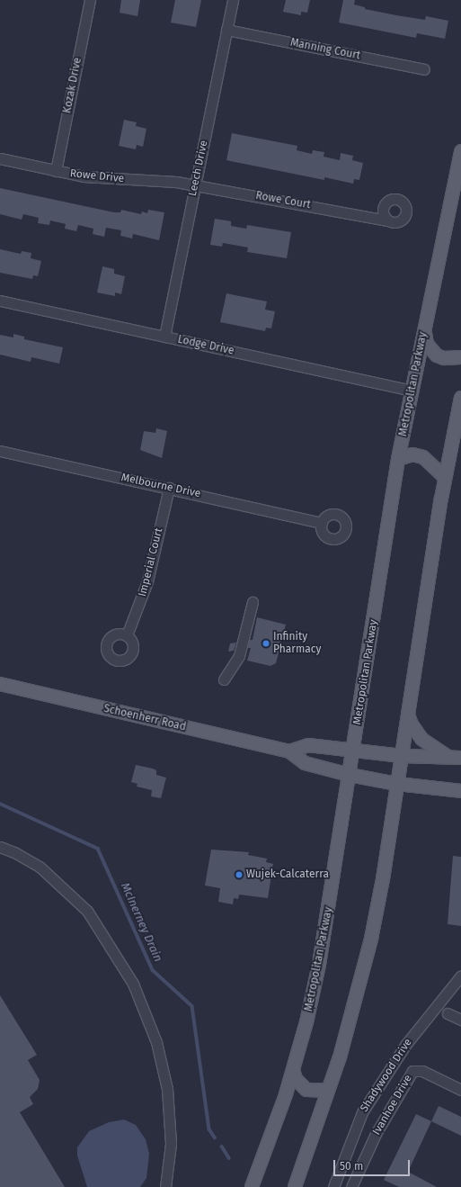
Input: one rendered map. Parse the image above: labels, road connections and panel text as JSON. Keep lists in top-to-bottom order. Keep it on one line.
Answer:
{"streets":{"main road":["Metropolitan Parkway","Schoenherr Road"],"street":["Manning Court","Kozak Drive","Leech Drive","Rowe Drive","Rowe Court","Lodge Drive","Melbourne Drive","Imperial Court","Shadywood Drive","Ivanhoe Drive"]},"crossings":[["Manning Court","Leech Drive"],["Kozak Drive","Rowe Drive"],["Leech Drive","Rowe Drive"],["Leech Drive","Rowe Court"],["Leech Drive","Lodge Drive"],["Rowe Drive","Rowe Court"],["Lodge Drive","Metropolitan Parkway"],["Metropolitan Parkway","Schoenherr Road"],["Melbourne Drive","Imperial Court"]],"water":["McInerney Drain"],"places":["Infinity Pharmacy","Wujek-Calcaterra"],"scale_bar":"50 m"}
